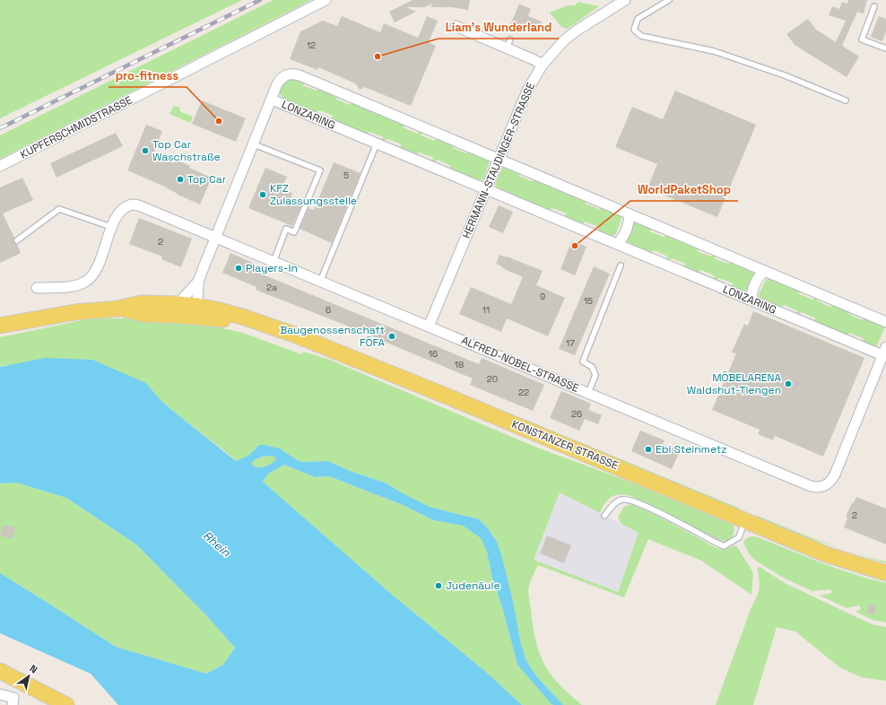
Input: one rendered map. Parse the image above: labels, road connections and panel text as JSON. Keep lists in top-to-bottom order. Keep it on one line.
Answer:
{"streets":{"main road":["KONSTANZER STRASSE"],"street":["LONZARING","KUPFERSCHMIDSTRASSE","HERMANN-STAUDINGER-STRASSE","ALFRED-NOBEL-STRASSE"]},"crossings":[["LONZARING","HERMANN-STAUDINGER-STRASSE"],["LONZARING","ALFRED-NOBEL-STRASSE"],["HERMANN-STAUDINGER-STRASSE","ALFRED-NOBEL-STRASSE"]],"water":["Rhein"],"places":["Liam's Wunderland","pro-fitness","Top Car Waschstraße","Top Car","KFZ Zulassungsstelle","WorldPaketShop","Players-In","Baugenossenschaft FÖFA","MÖBELARENA Waldshut-Tiengen","Ebi Steinmetz","Judenäule"],"house_numbers":["12","5","2","2a","9","15","6","11","17","16","18","20","22","26","2"],"north":"top right"}
